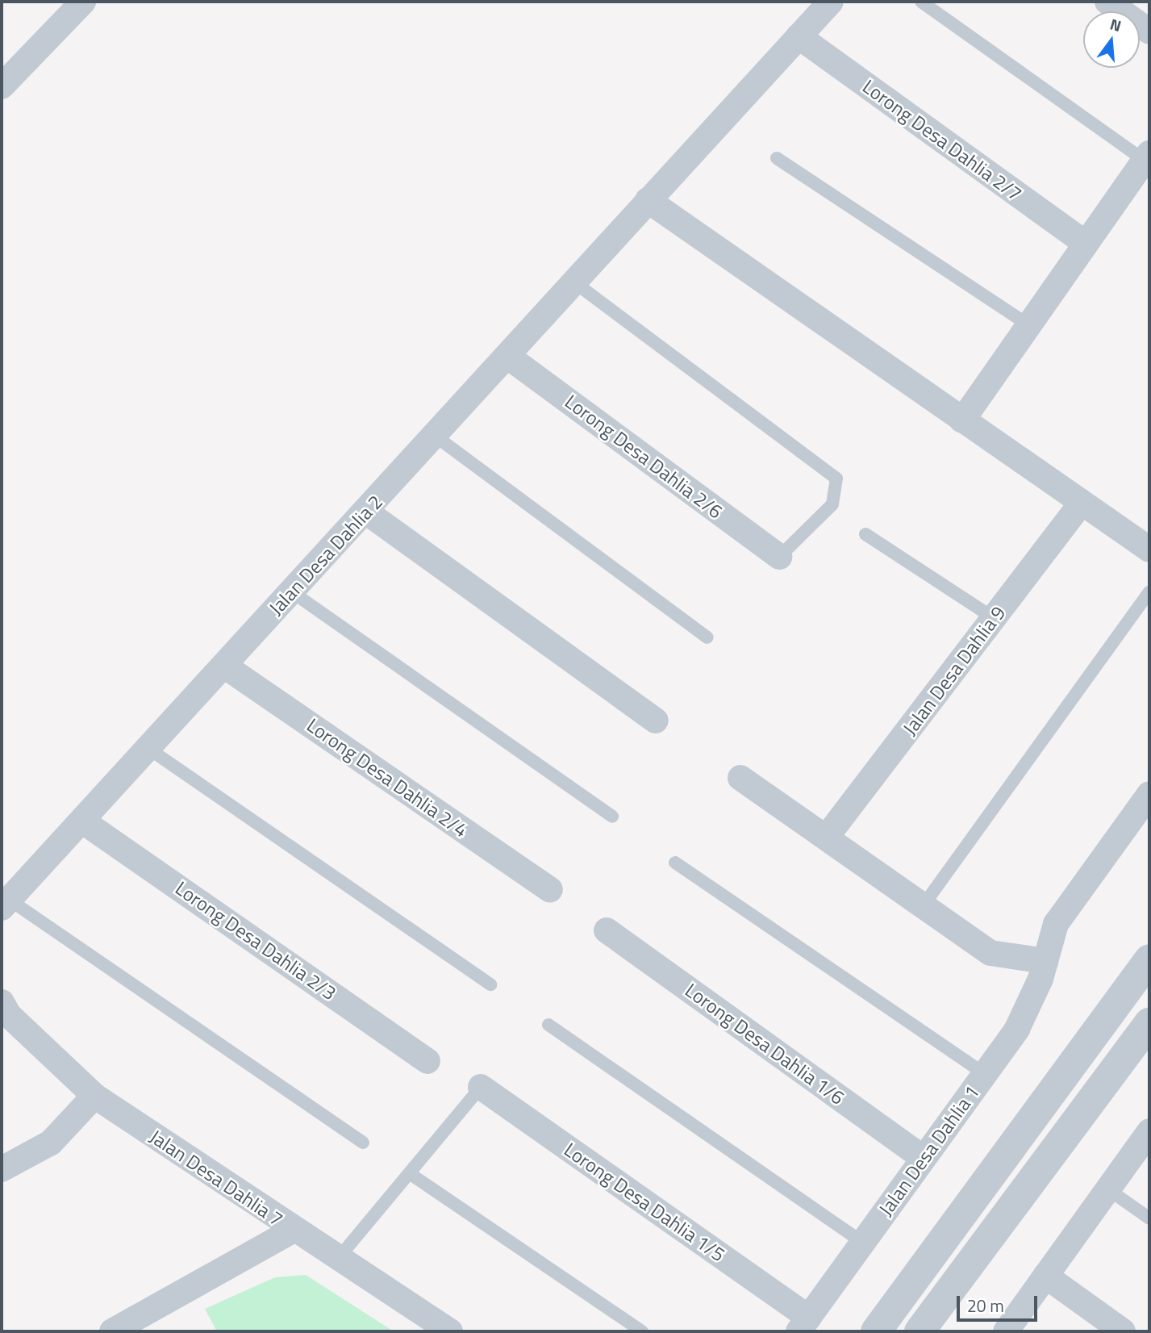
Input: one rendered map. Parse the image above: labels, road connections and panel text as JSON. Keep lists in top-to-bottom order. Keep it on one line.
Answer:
{"streets":{"street":["Lorong Desa Dahlia 2/7","Lorong Desa Dahlia 2/6","Jalan Desa Dahlia 2","Jalan Desa Dahlia 9","Lorong Desa Dahlia 2/4","Lorong Desa Dahlia 2/3","Lorong Desa Dahlia 1/6","Jalan Desa Dahlia 1","Jalan Desa Dahlia 7","Lorong Desa Dahlia 1/5"]},"crossings":[["Lorong Desa Dahlia 2/7","Jalan Desa Dahlia 2"],["Lorong Desa Dahlia 2/6","Jalan Desa Dahlia 2"],["Jalan Desa Dahlia 2","Lorong Desa Dahlia 2/4"],["Jalan Desa Dahlia 2","Lorong Desa Dahlia 2/3"],["Lorong Desa Dahlia 1/6","Jalan Desa Dahlia 1"],["Jalan Desa Dahlia 1","Lorong Desa Dahlia 1/5"]],"scale_bar":"20 m","north":"top"}
